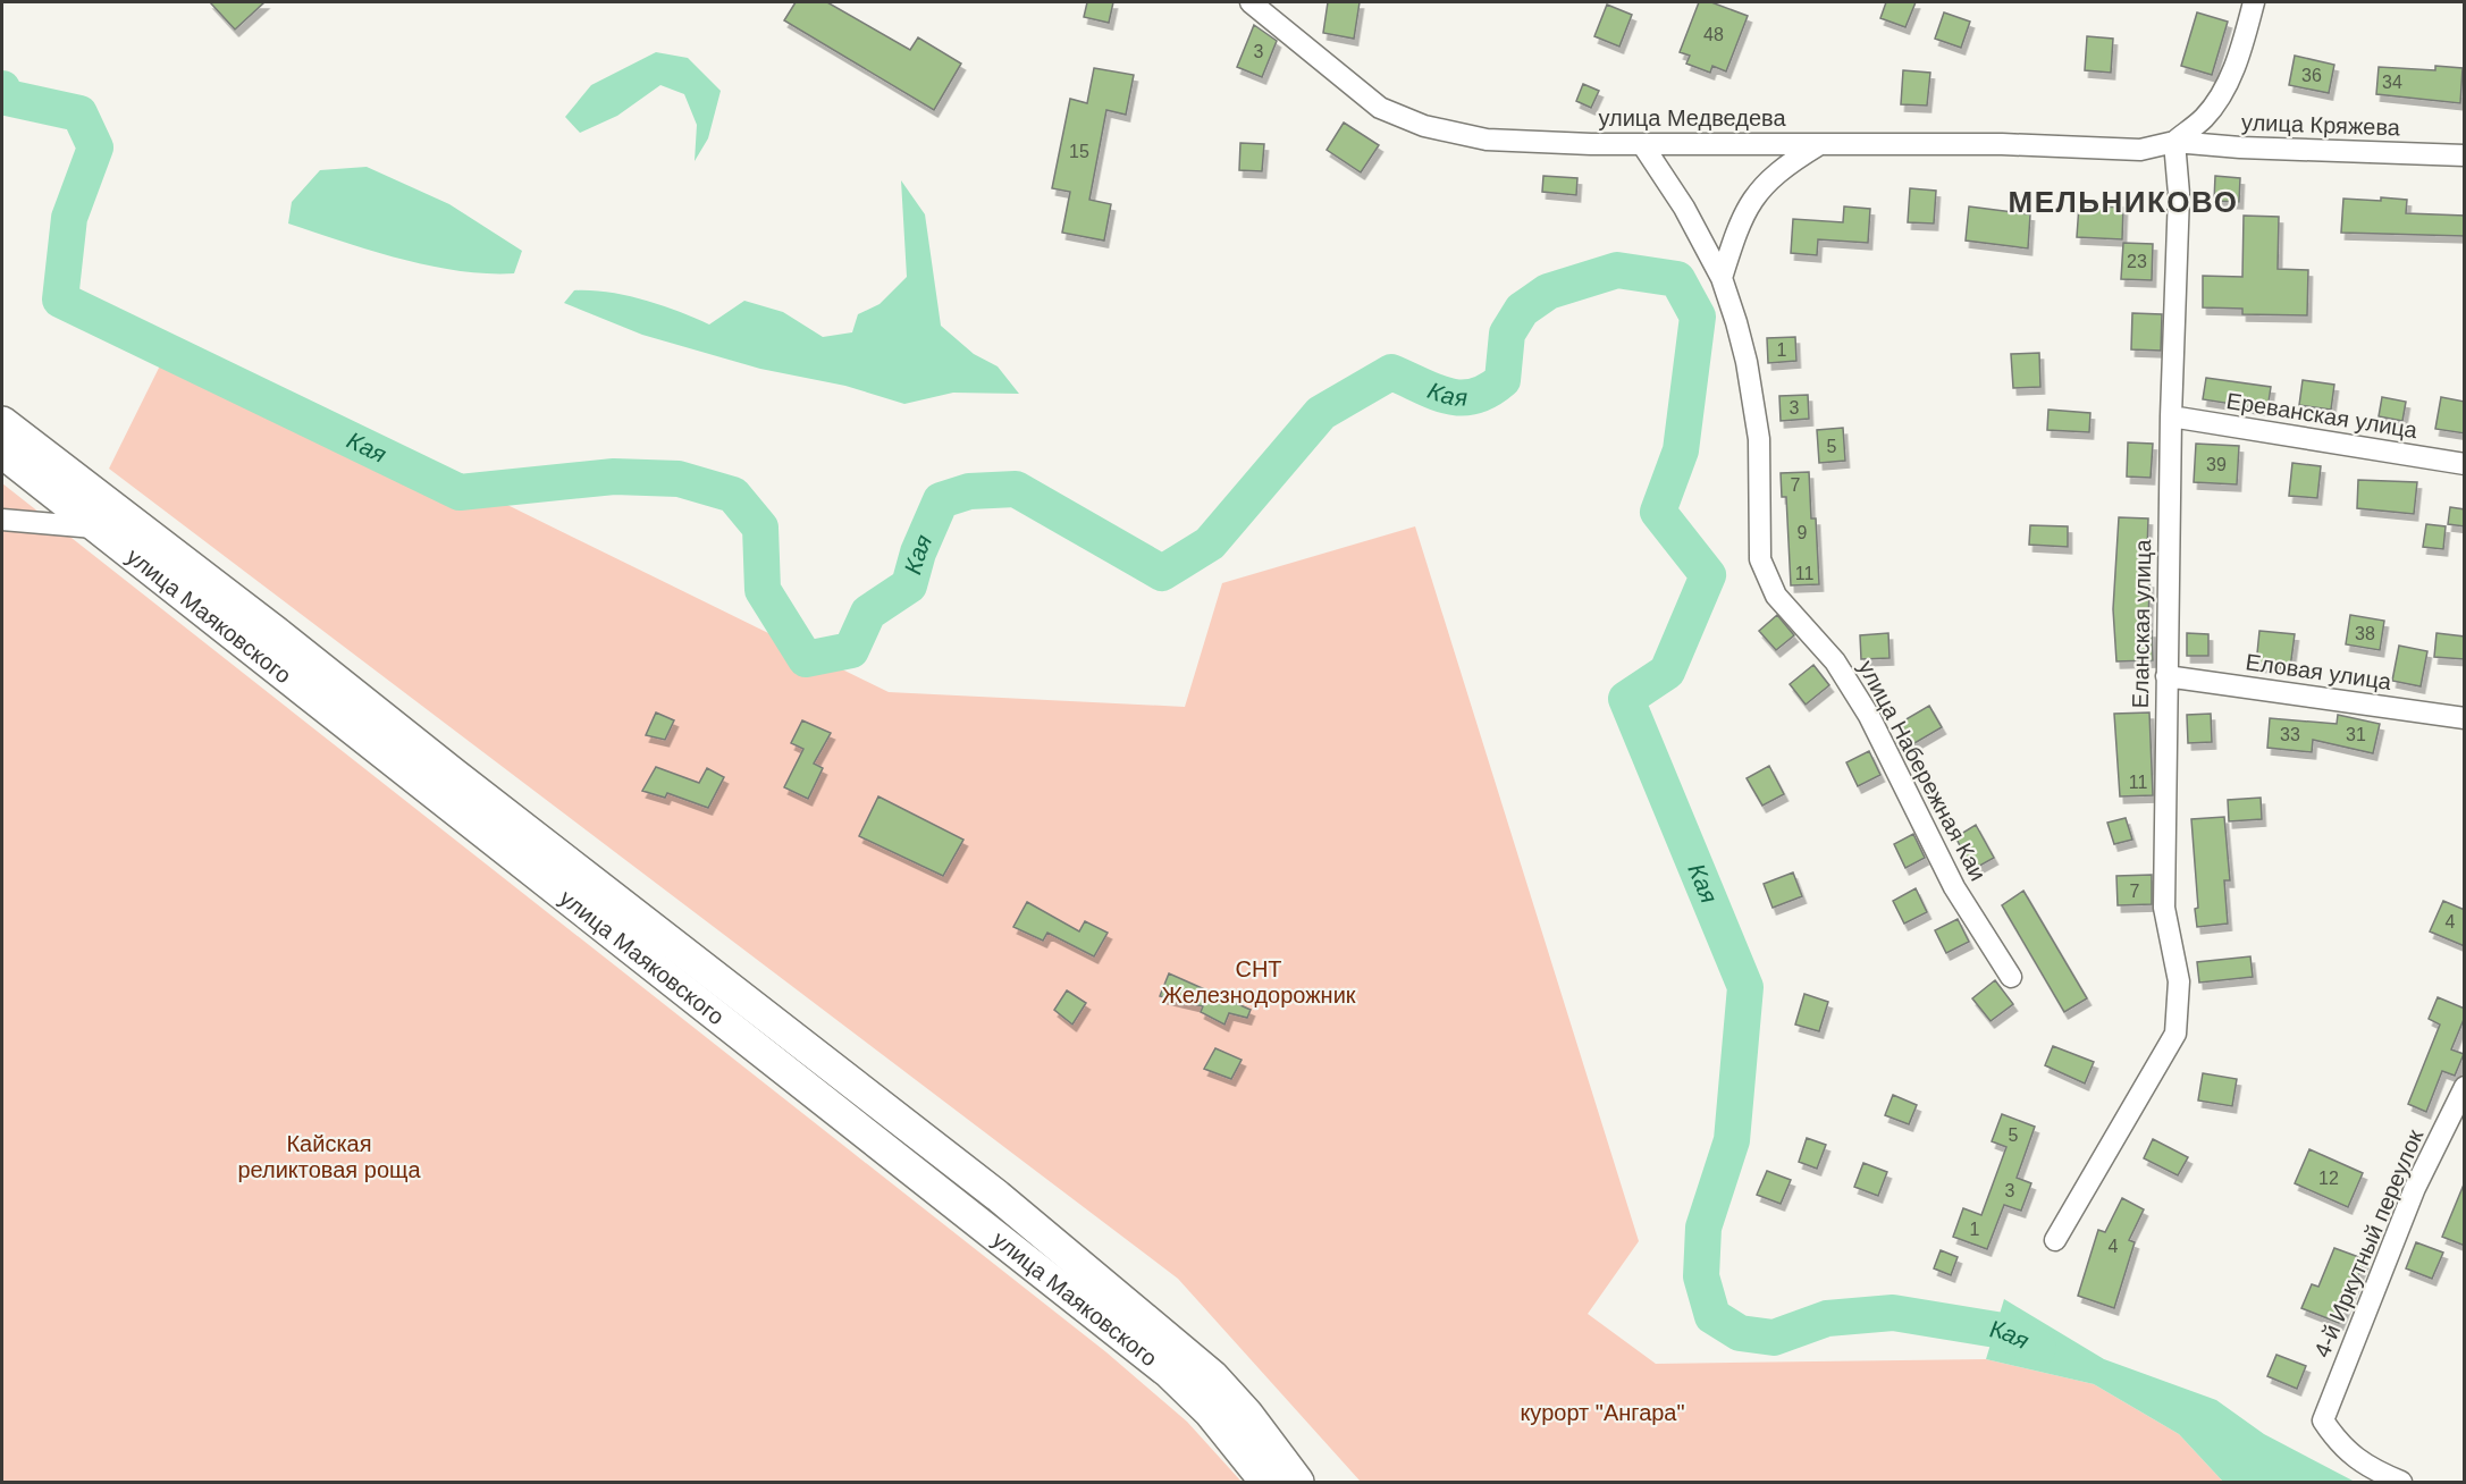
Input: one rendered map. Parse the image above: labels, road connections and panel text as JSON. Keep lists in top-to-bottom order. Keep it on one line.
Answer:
{"streets":{"main road":["улица Маяковского"],"street":["улица Медведева","улица Кряжева","Ереванская улица","Еланская улица","Еловая улица","улица Набережная Каи","4-й Иркутный переулок"]},"crossings":[["улица Медведева","улица Кряжева"],["улица Медведева","Еланская улица"],["улица Медведева","улица Набережная Каи"],["улица Кряжева","Еланская улица"],["Ереванская улица","Еланская улица"],["Еланская улица","Еловая улица"]],"districts":["МЕЛЬНИКОВО"],"water":["Кая"],"parks":["СНТ Железнодорожник","Кайская реликтовая роща","курорт \"Ангара\""],"house_numbers":["48","3","36","34","15","23","1","3","5","39","7","9","11","38","33","31","11","7","4","5","12","3","1","4"]}
